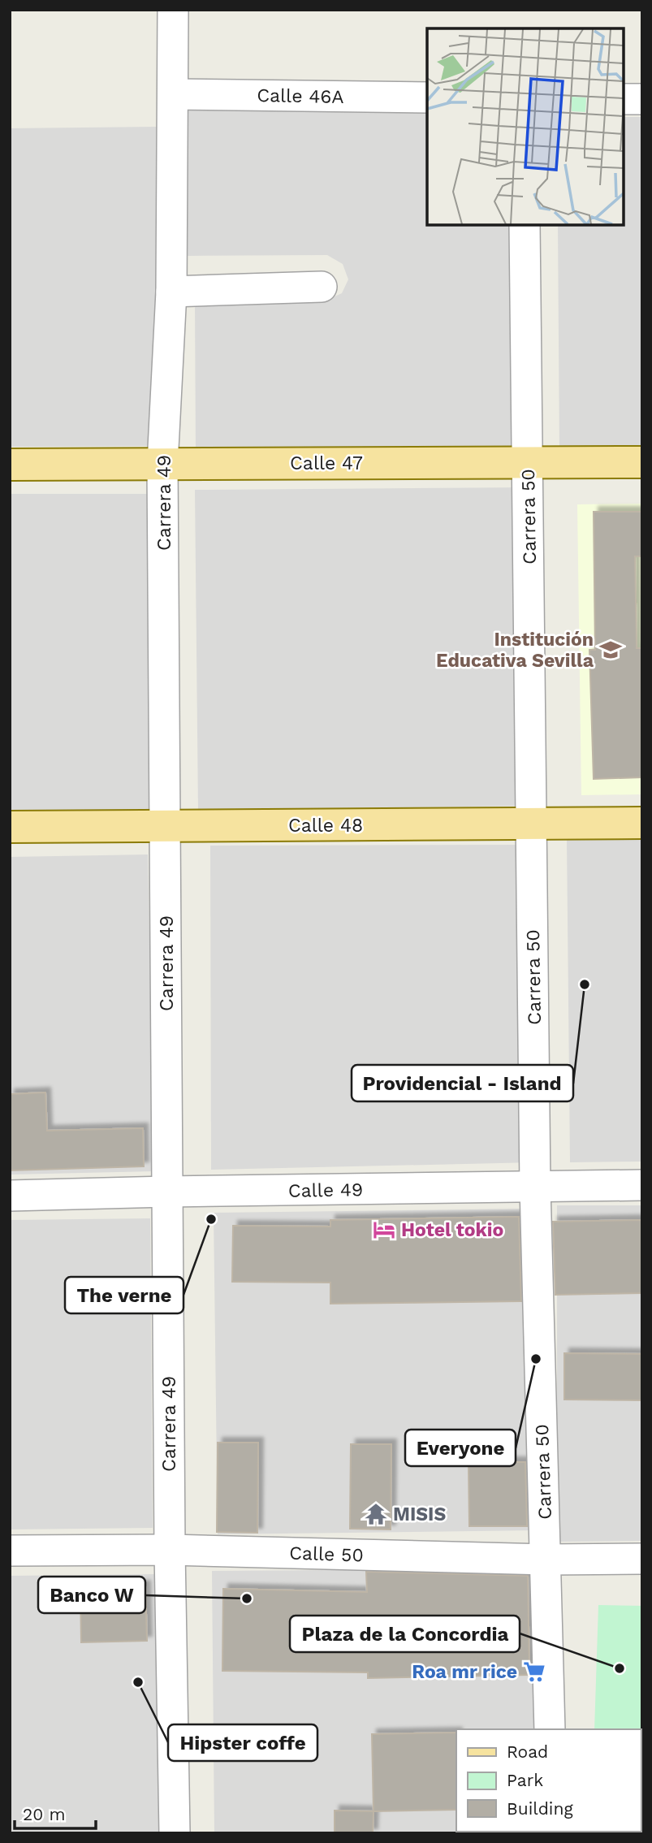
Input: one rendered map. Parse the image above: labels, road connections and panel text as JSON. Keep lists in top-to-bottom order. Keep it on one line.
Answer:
{"streets":{"main road":["Calle 47","Calle 48"],"street":["Calle 46A","Carrera 49","Carrera 50","Calle 49","Calle 50"]},"crossings":[["Calle 46A","Carrera 49"],["Calle 47","Carrera 49"],["Calle 47","Carrera 50"],["Carrera 49","Calle 48"],["Carrera 49","Calle 49"],["Carrera 49","Calle 50"],["Carrera 50","Calle 48"],["Carrera 50","Calle 49"],["Carrera 50","Calle 50"]],"places":{"school or university":["Institución Educativa Sevilla"],"other":["Providencial - Island","The verne","Everyone","Banco W","Plaza de la Concordia","Hipster coffe"],"hotel":["Hotel tokio"],"temple":["MISIS"],"supermarket":["Roa mr rice"]},"legend":["Road","Park","Building"],"scale_bar":"20 m"}
